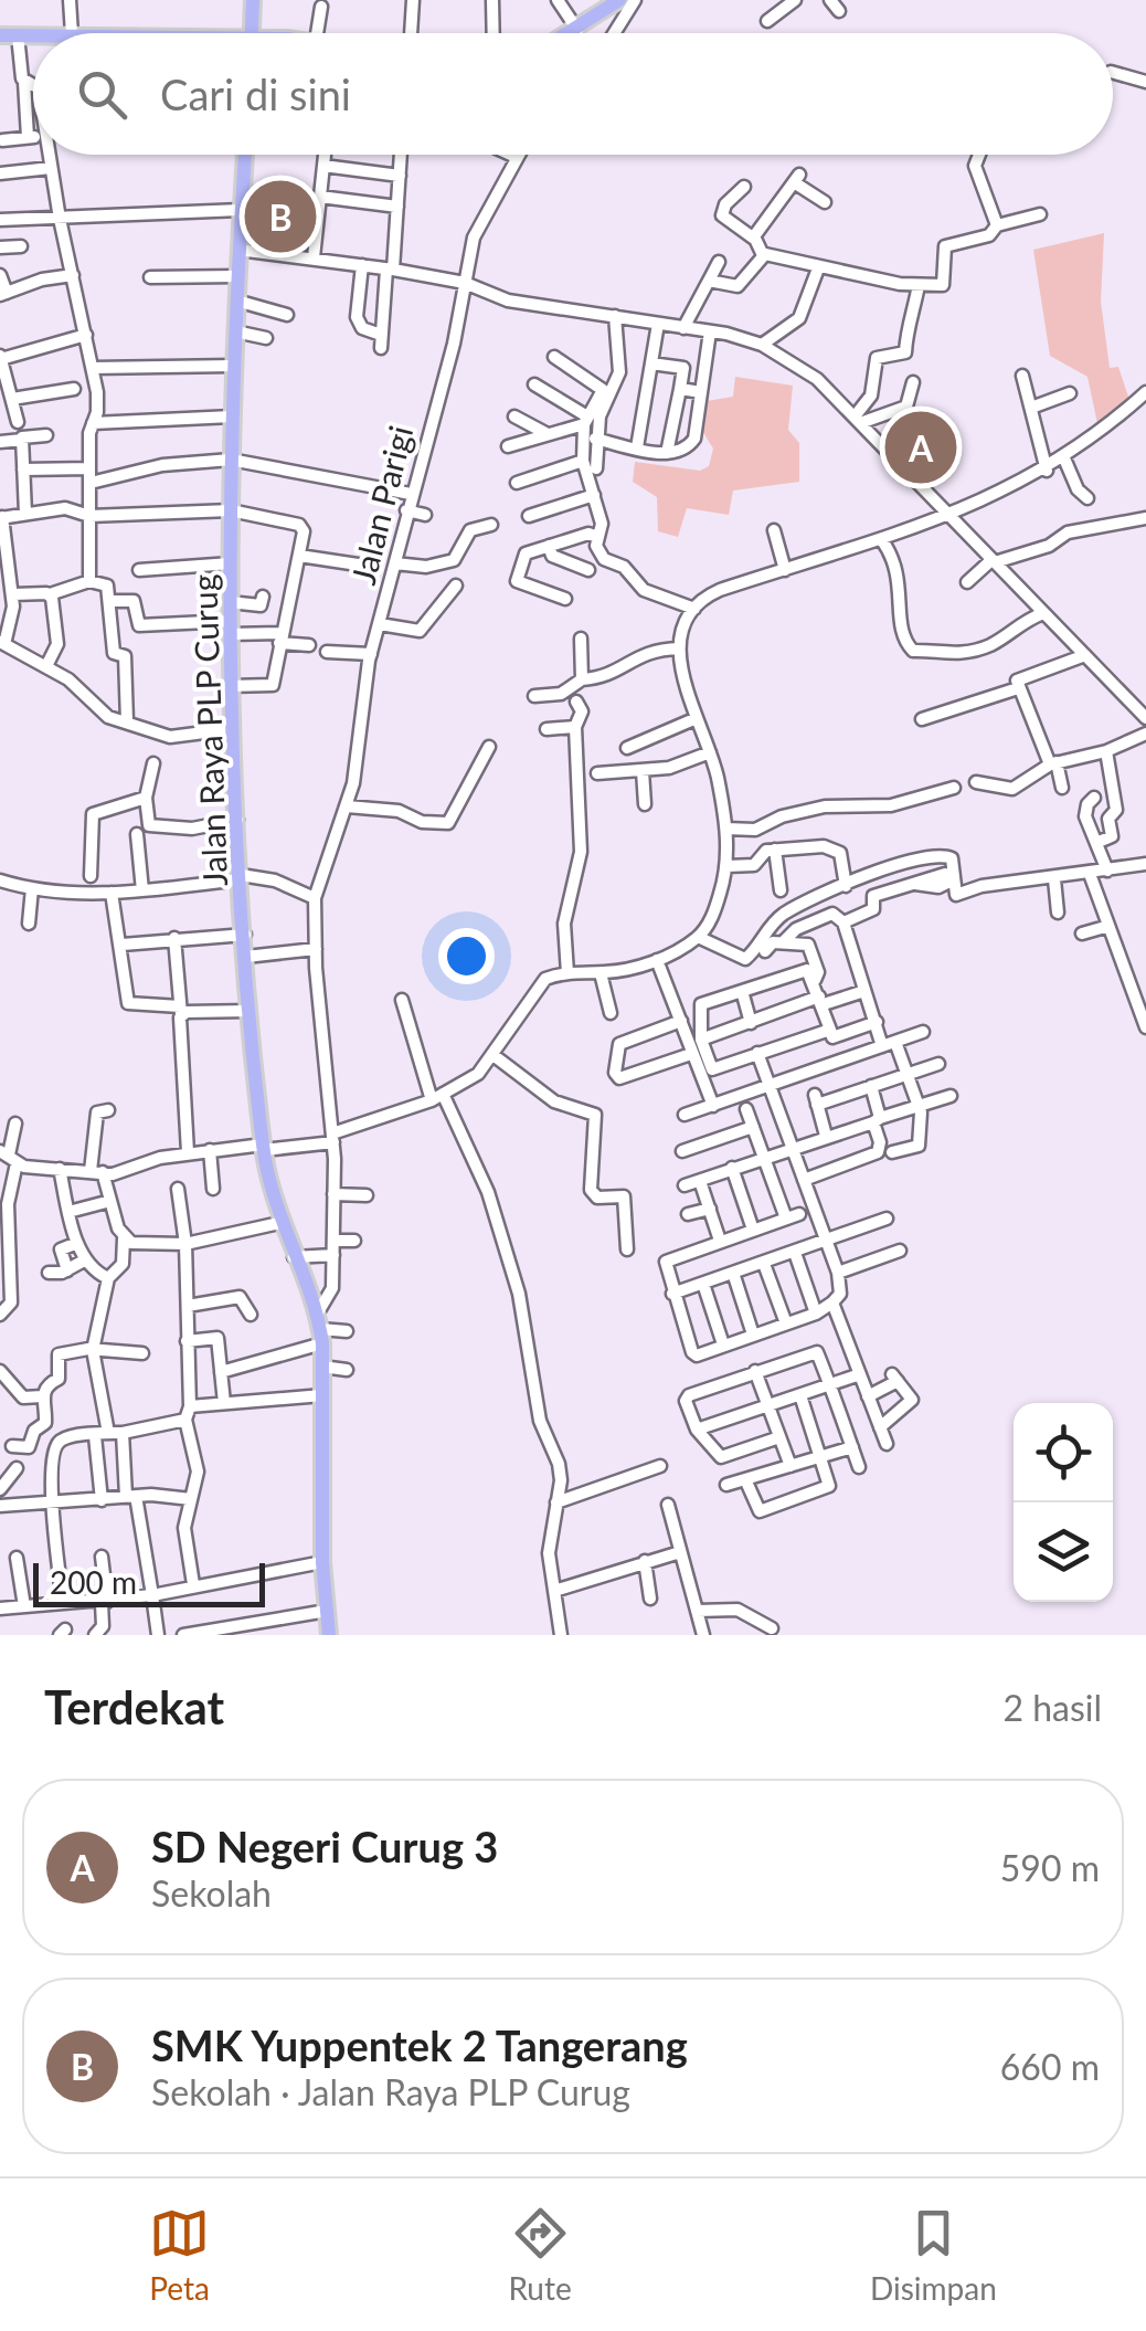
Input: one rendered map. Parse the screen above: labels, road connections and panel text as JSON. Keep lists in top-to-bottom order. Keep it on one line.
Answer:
{"streets":{"main road":["Jalan Raya PLP Curug"],"street":["Jalan Parigi"]},"crossings":[["Jalan Parigi","Jalan Raya PLP Curug"]],"scale_bar":"200 m","page":{"search":"Cari di sini","pins":["B","A"],"scale":"200 m","heading":["Terdekat","2 hasil"],"list":[{"mark":"A","name":"SD Negeri Curug 3","note":"Sekolah","value":"590 m"},{"mark":"B","name":"SMK Yuppentek 2 Tangerang","note":"Sekolah · Jalan Raya PLP Curug","value":"660 m"}],"nav":["Peta","Rute","Disimpan"]}}
